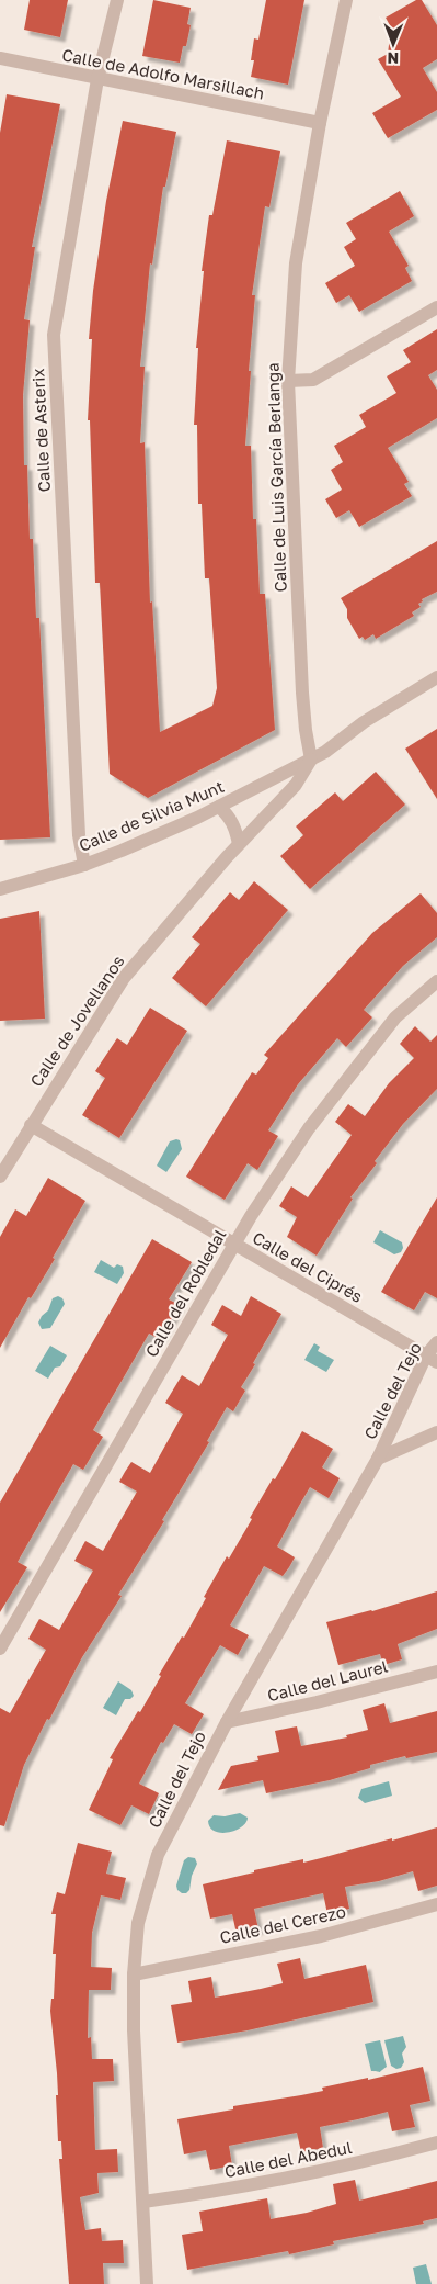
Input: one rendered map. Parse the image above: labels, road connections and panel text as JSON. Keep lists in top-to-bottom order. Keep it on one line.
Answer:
{"streets":{"street":["Calle de Adolfo Marsillach","Calle de Asterix","Calle de Luis García Berlanga","Calle de Silvia Munt","Calle de Jovellanos","Calle del Ciprés","Calle del Robledal","Calle del Tejo","Calle del Laurel","Calle del Cerezo","Calle del Abedul"]},"crossings":[["Calle de Adolfo Marsillach","Calle de Asterix"],["Calle de Adolfo Marsillach","Calle de Luis García Berlanga"],["Calle de Asterix","Calle de Silvia Munt"],["Calle de Luis García Berlanga","Calle de Silvia Munt"],["Calle de Luis García Berlanga","Calle de Jovellanos"],["Calle de Silvia Munt","Calle de Jovellanos"],["Calle de Jovellanos","Calle del Ciprés"],["Calle del Ciprés","Calle del Robledal"],["Calle del Ciprés","Calle del Tejo"],["Calle del Tejo","Calle del Laurel"],["Calle del Tejo","Calle del Cerezo"],["Calle del Tejo","Calle del Abedul"]],"north":"bottom"}
